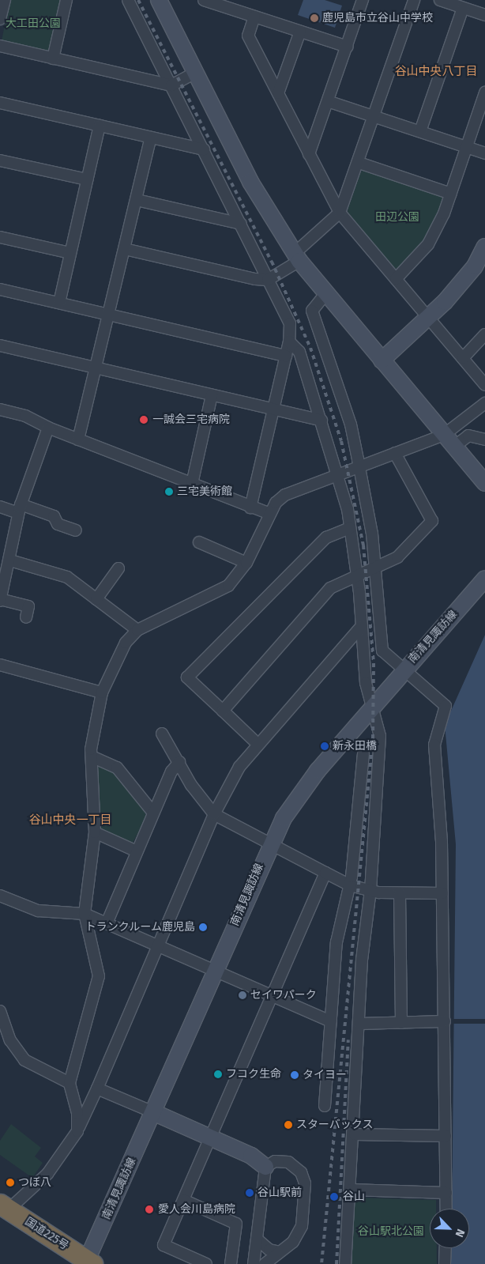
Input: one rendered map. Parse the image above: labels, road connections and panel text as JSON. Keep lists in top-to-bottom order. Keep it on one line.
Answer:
{"streets":{"highway":["国道225号"],"street":["南清見諏訪線"]},"crossings":[["南清見諏訪線","国道225号"]],"districts":["谷山中央八丁目","谷山中央一丁目"],"parks":["大工田公園","田辺公園","谷山駅北公園"],"places":["鹿児島市立谷山中学校","一誠会三宅病院","三宅美術館","新永田橋","トランクルーム鹿児島","セイワパーク","フコク生命","タイヨー","スターバックス","つぼ八","谷山駅前","谷山","愛人会川島病院"],"north":"bottom right"}
